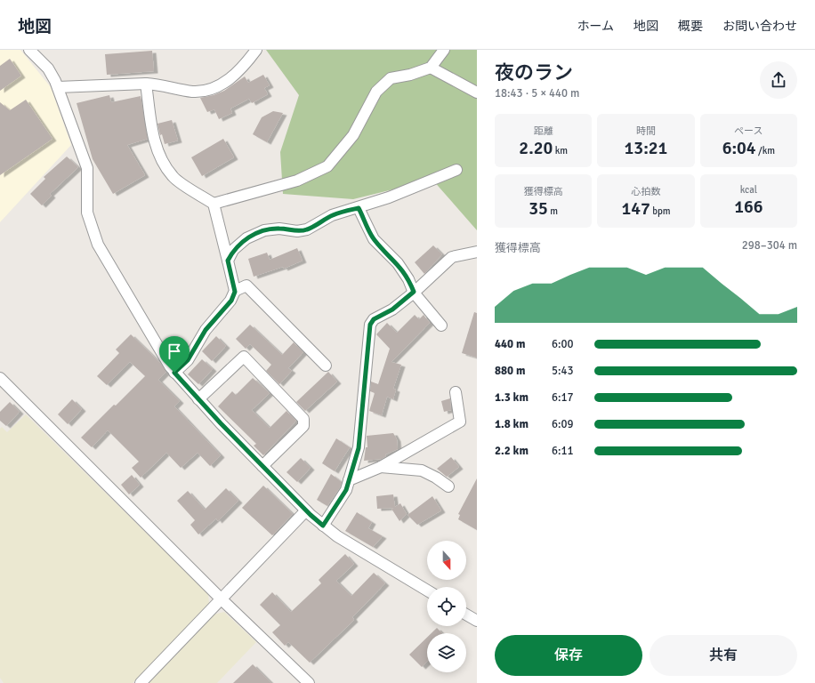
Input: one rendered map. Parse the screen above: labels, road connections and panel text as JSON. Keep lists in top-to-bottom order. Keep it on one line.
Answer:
{"north":"bottom","page":{"header":"地図","nav":["ホーム","地図","概要","お問い合わせ"],"heading":["夜のラン","18:43 · 5 × 440 m"],"stats":[["距離","2.20 km"],["時間","13:21"],["ペース","6:04 /km"],["獲得標高","35 m"],["心拍数","147 bpm"],["kcal","166"]],"chart":["獲得標高","298–304 m"],"list":[{"name":"440 m","note":"6:00"},{"name":"880 m","note":"5:43"},{"name":"1.3 km","note":"6:17"},{"name":"1.8 km","note":"6:09"},{"name":"2.2 km","note":"6:11"}],"buttons":["保存","共有"]}}
